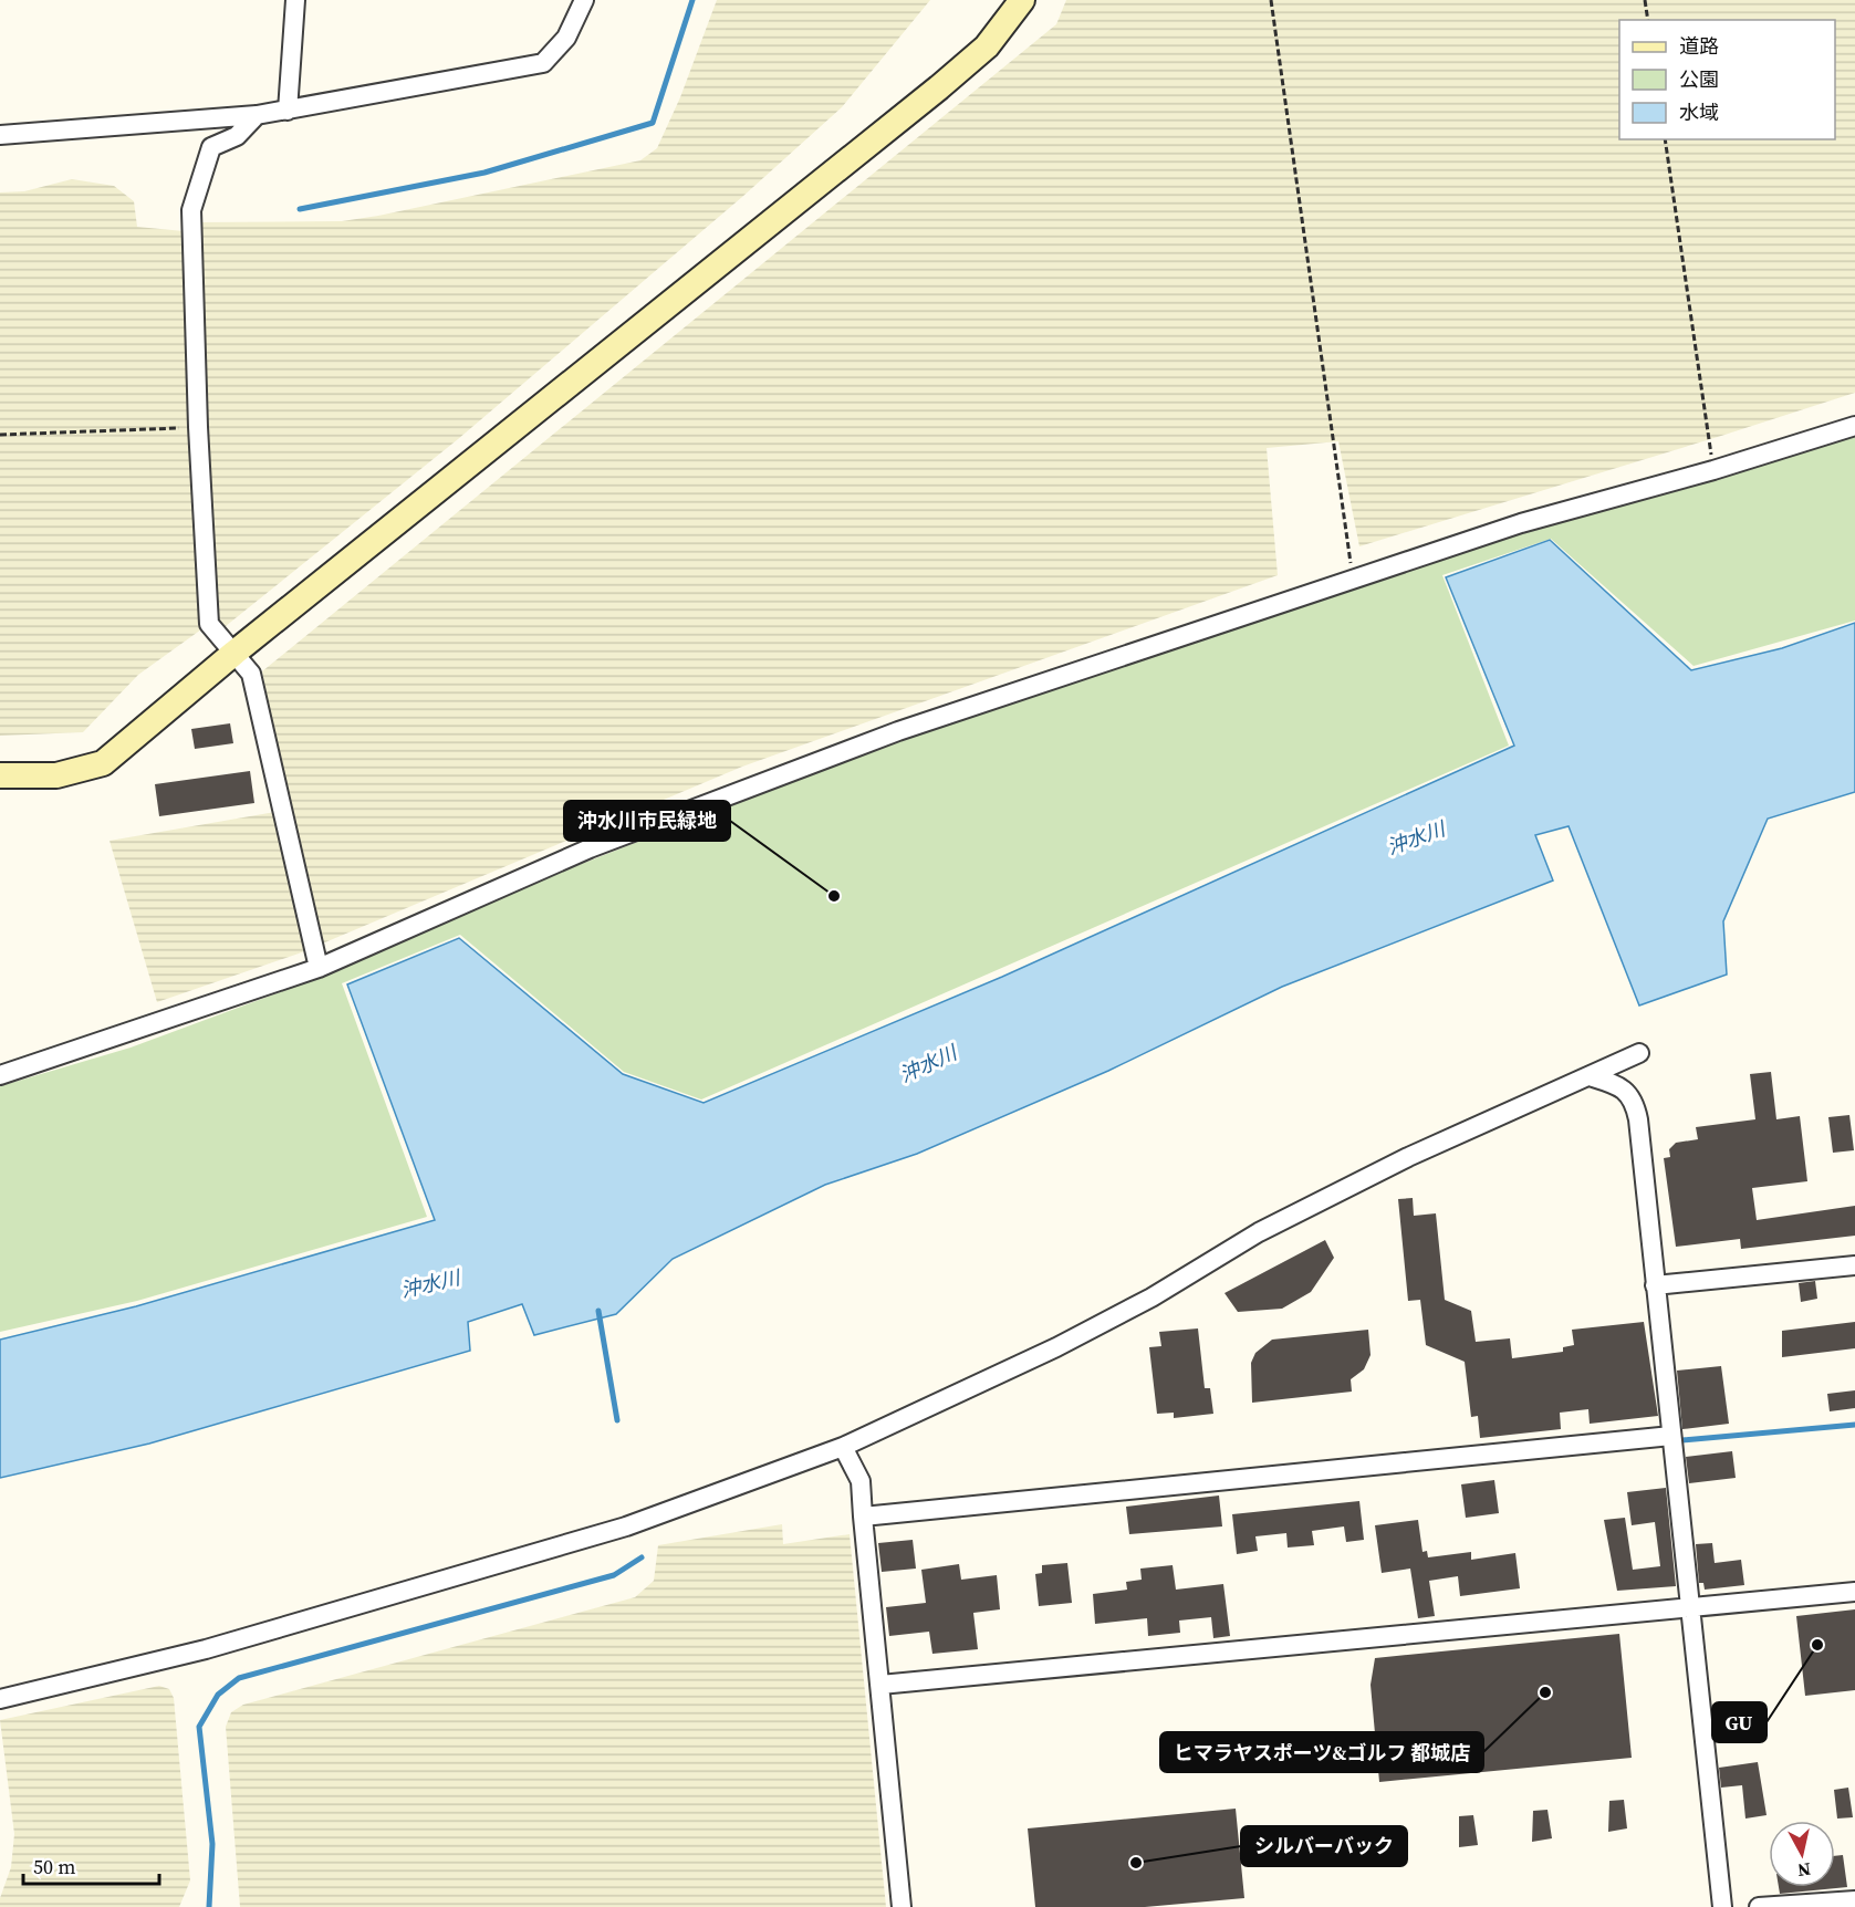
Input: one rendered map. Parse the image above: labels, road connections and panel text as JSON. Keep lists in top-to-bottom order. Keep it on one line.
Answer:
{"water":["沖水川"],"places":["沖水川市民緑地","GU","ヒマラヤスポーツ&ゴルフ 都城店","シルバーバック"],"legend":["道路","公園","水域"],"scale_bar":"50 m","north":"bottom"}
